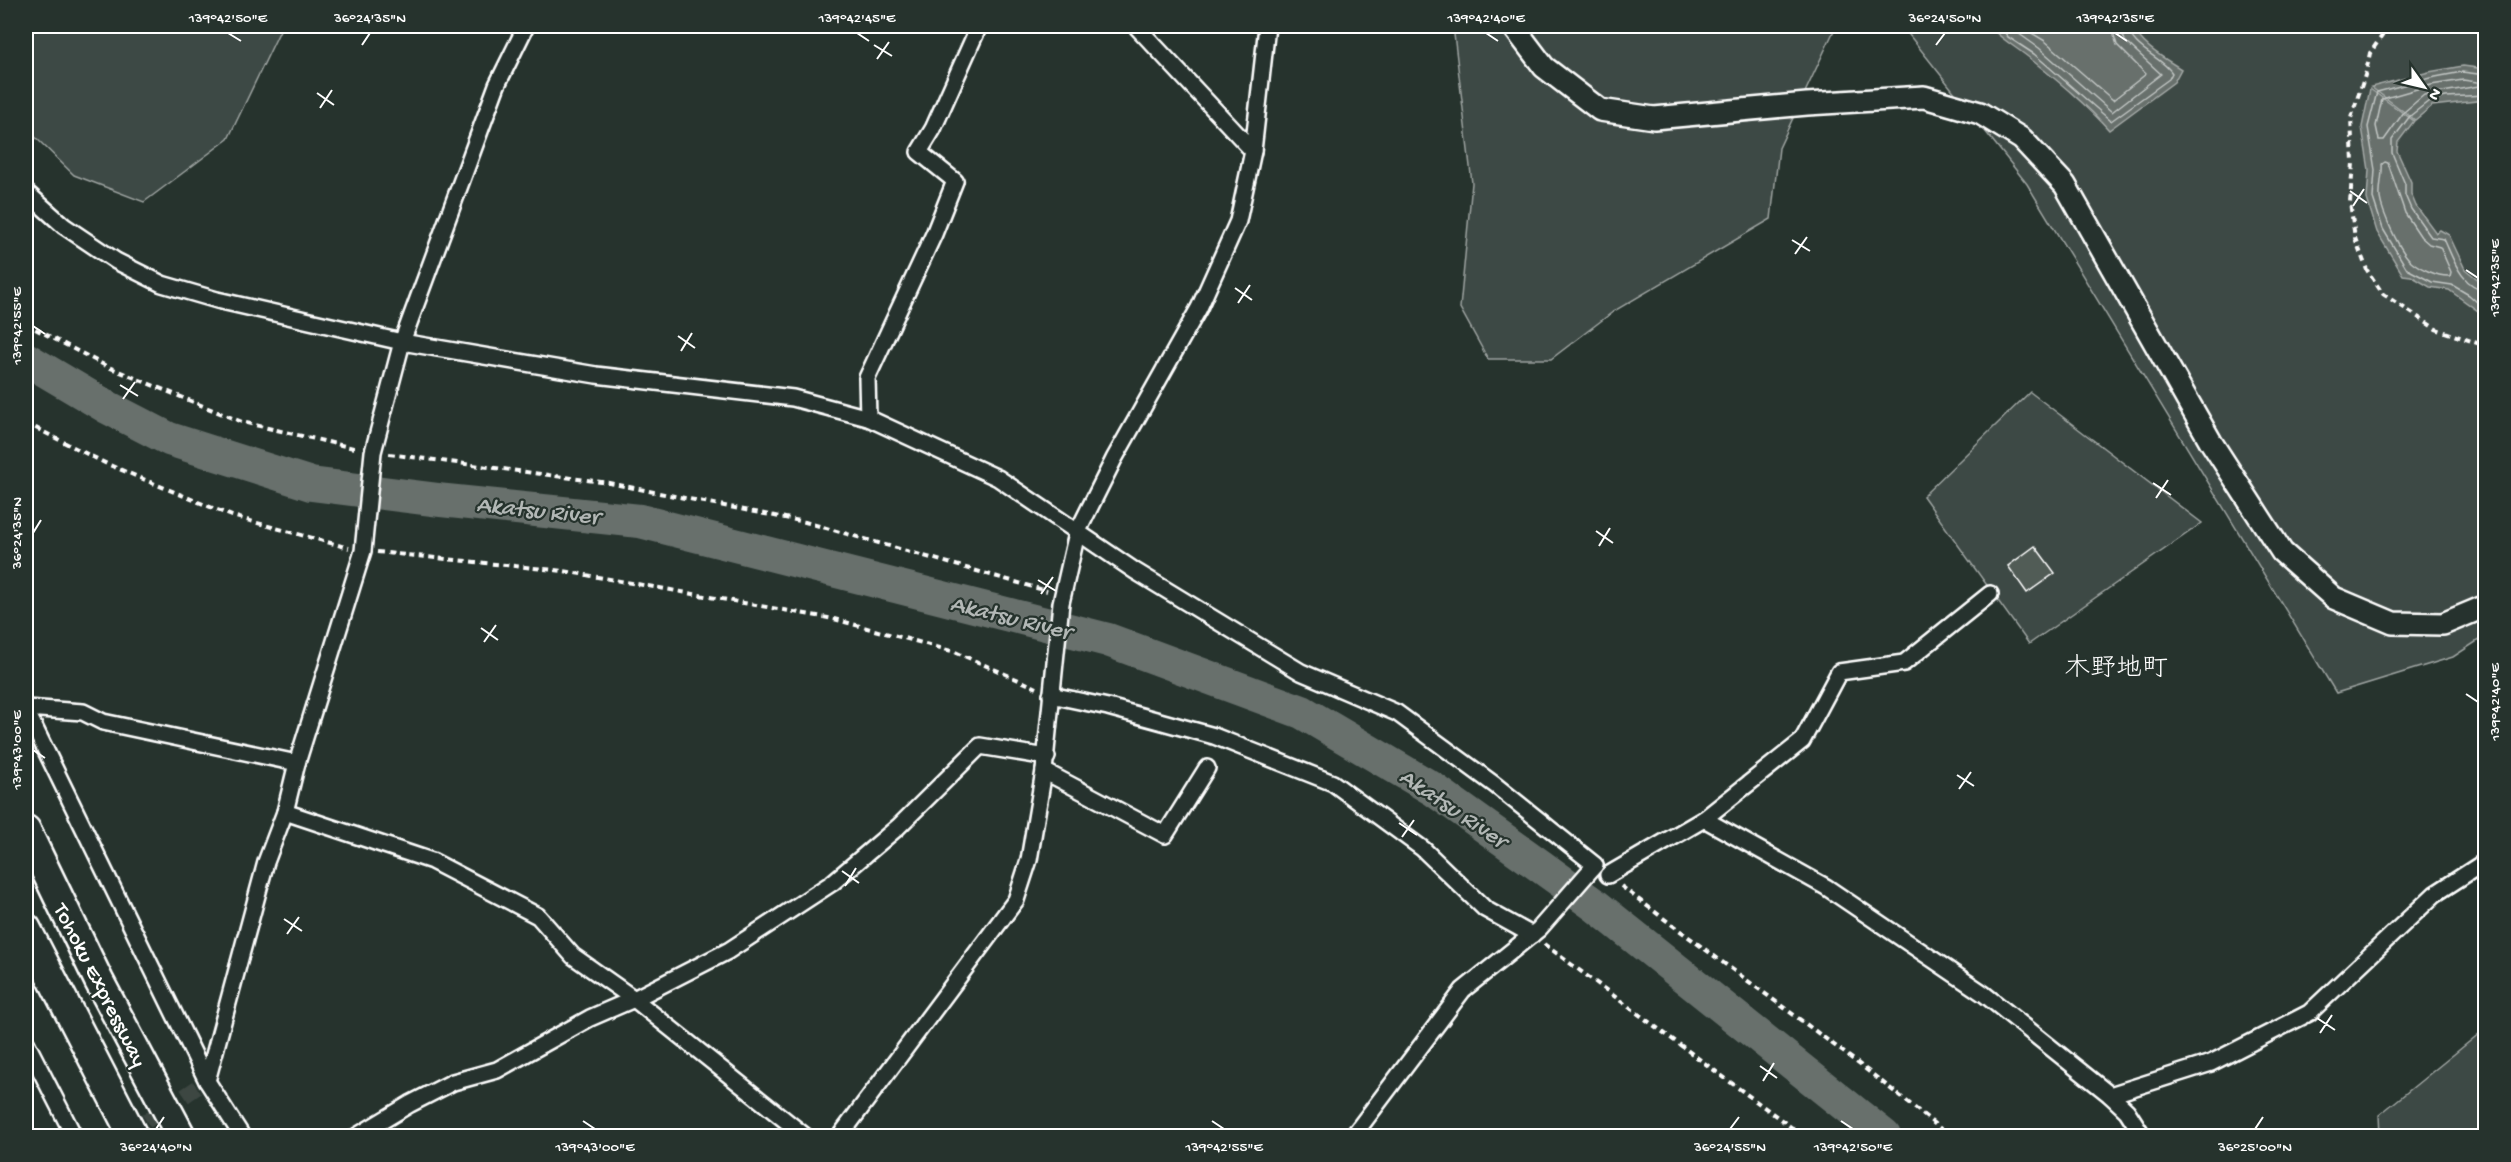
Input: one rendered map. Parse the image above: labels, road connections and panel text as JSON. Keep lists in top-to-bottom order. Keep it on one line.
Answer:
{"streets":{"highway":["Tohoku Expressway"]},"districts":["木野地町"],"water":["Akatsu River"],"north":"bottom right","coordinates":["139°42'50\"E","36°24'35\"N","139°42'45\"E","139°42'40\"E","36°24'50\"N","139°42'35\"E","139°42'55\"E","139°43'00\"E","36°24'40\"N","36°24'55\"N","36°25'00\"N"]}
